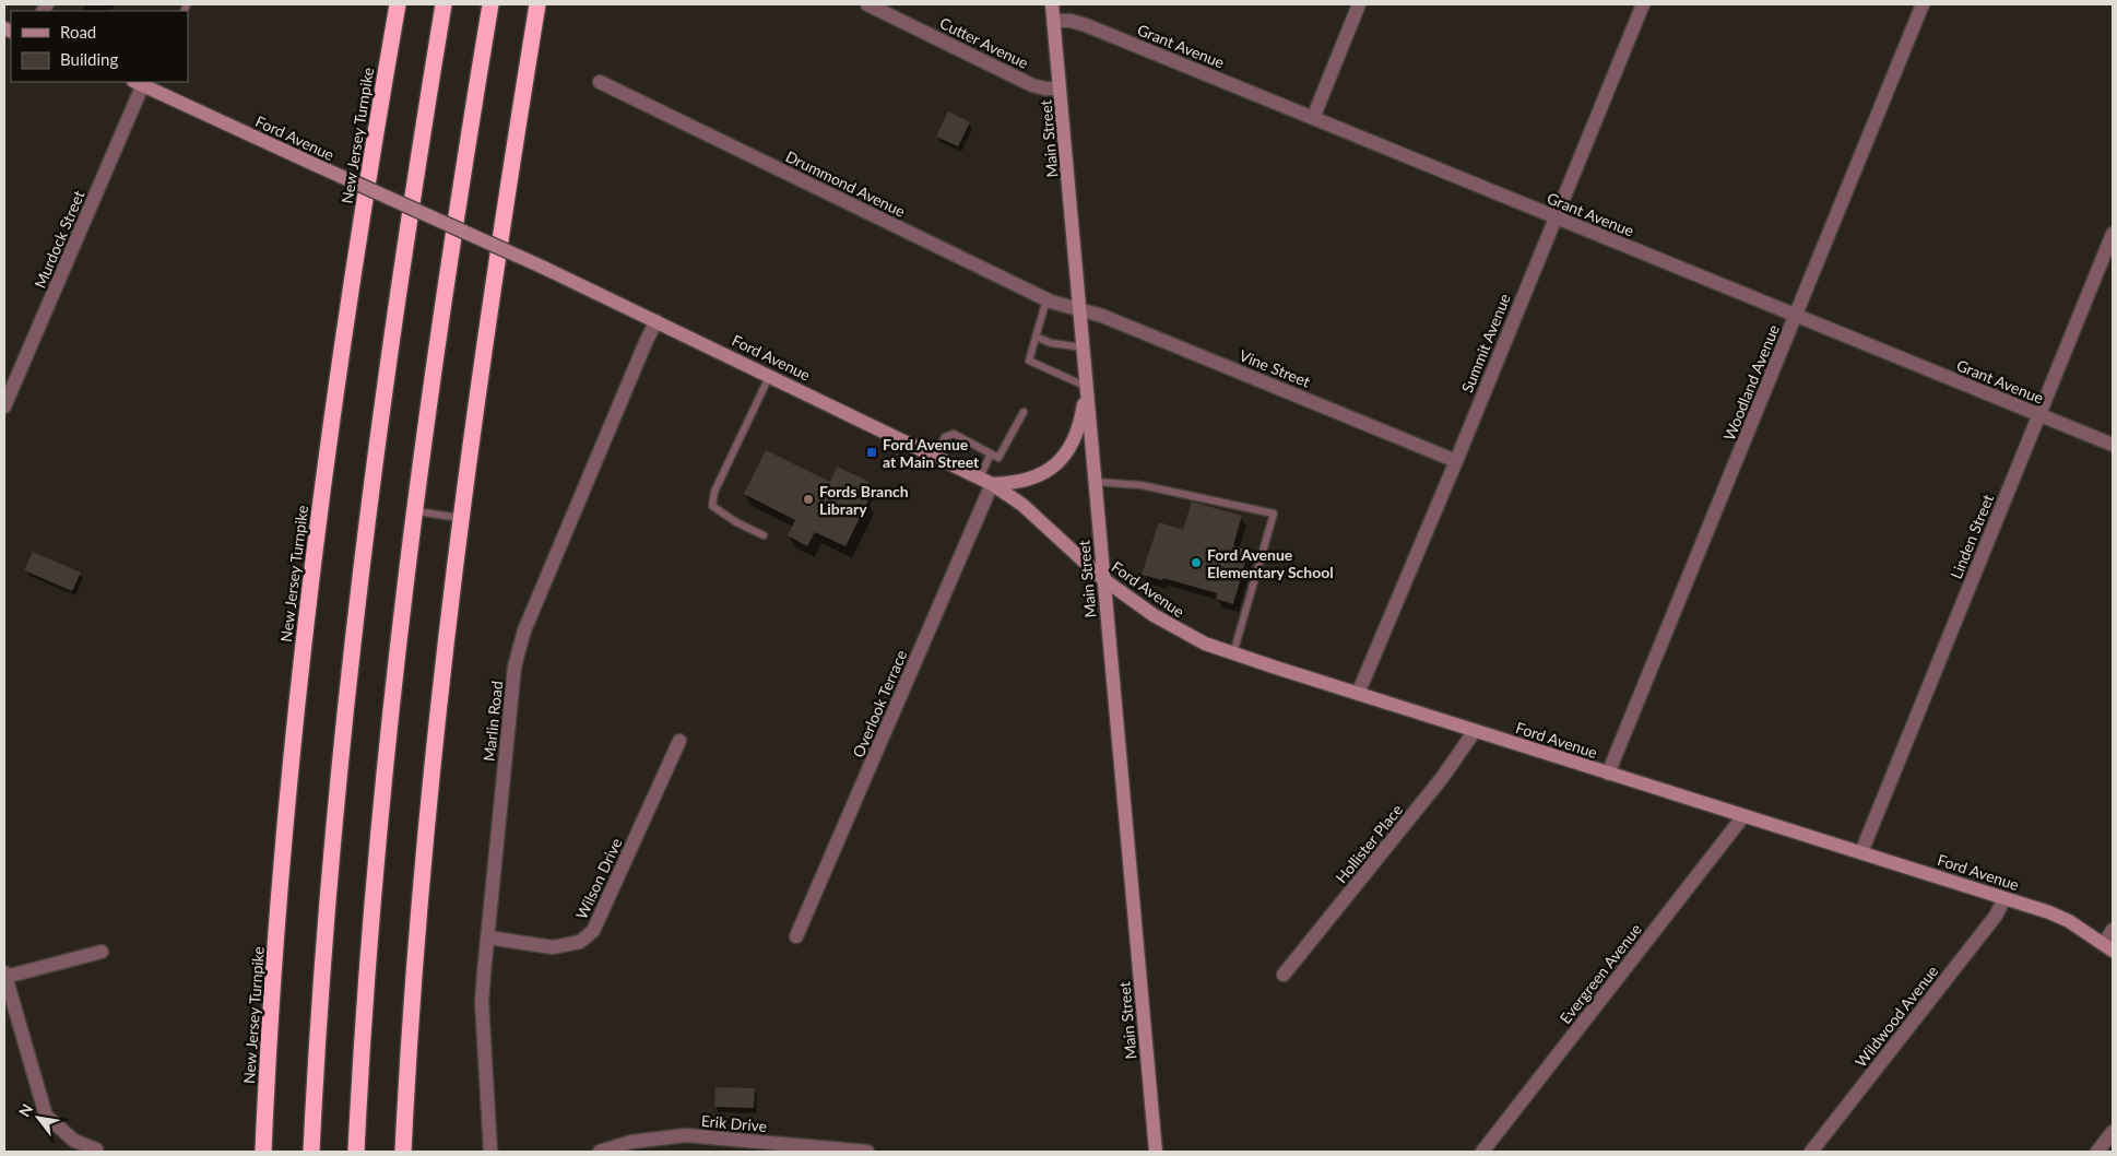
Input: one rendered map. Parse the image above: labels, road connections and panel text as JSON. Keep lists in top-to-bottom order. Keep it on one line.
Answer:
{"streets":{"highway":["New Jersey Turnpike"],"street":["Cutter Avenue","Grant Avenue","Ford Avenue","Main Street","Drummond Avenue","Murdock Street","Summit Avenue","Vine Street","Woodland Avenue","Linden Street","Overlook Terrace","Marlin Road","Hollister Place","Wilson Drive","Evergreen Avenue","Wildwood Avenue","Erik Drive"]},"crossings":[["Cutter Avenue","Main Street"],["Grant Avenue","Main Street"],["Grant Avenue","Summit Avenue"],["Grant Avenue","Woodland Avenue"],["Grant Avenue","Linden Street"],["Ford Avenue","Main Street"],["Ford Avenue","Murdock Street"],["Ford Avenue","Summit Avenue"],["Ford Avenue","Woodland Avenue"],["Ford Avenue","Linden Street"],["Ford Avenue","Overlook Terrace"],["Ford Avenue","Marlin Road"],["Ford Avenue","Hollister Place"],["Ford Avenue","Evergreen Avenue"],["Ford Avenue","Wildwood Avenue"],["Main Street","Drummond Avenue"],["Main Street","Vine Street"],["Drummond Avenue","Vine Street"],["Summit Avenue","Vine Street"],["Marlin Road","Wilson Drive"]],"places":{"transit":["Ford Avenue at Main Street"],"other":["Fords Branch Library","Ford Avenue Elementary School"]},"legend":["Road","Building"],"north":"top left"}
